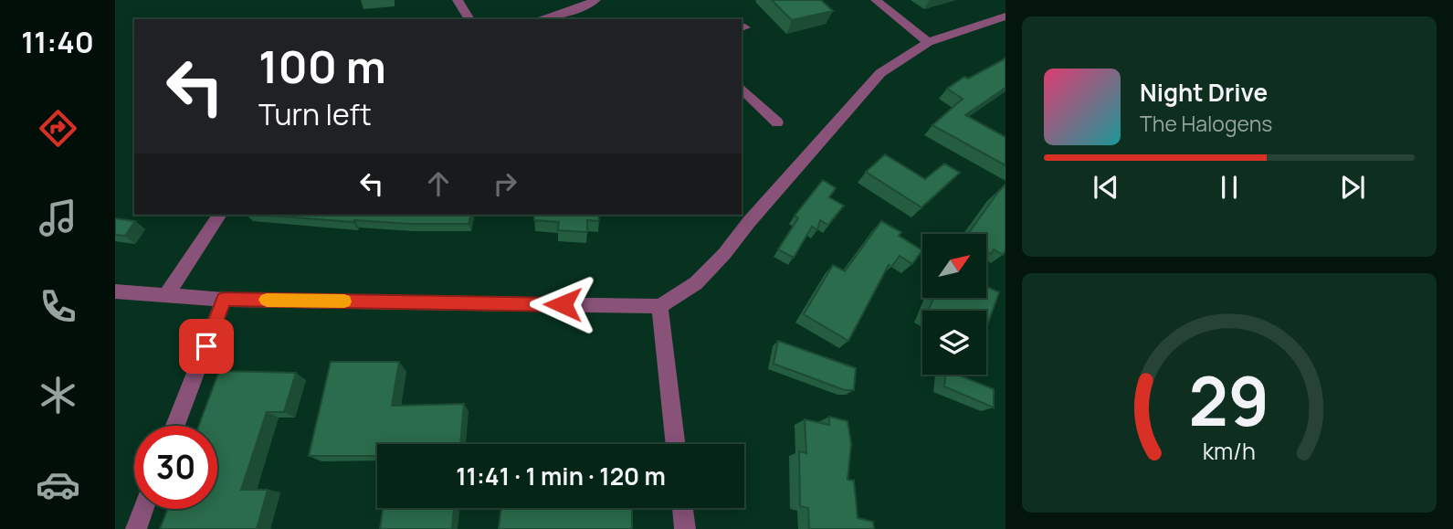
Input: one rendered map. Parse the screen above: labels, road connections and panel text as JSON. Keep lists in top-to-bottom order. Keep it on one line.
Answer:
{"north":"top right","page":{"tabs":"11:40","turn":["100 m","Turn left"],"song":["Night Drive","The Halogens"],"limit":"30","trip":"11:41 · 1 min · 120 m","gauge":["29","km/h"]}}
